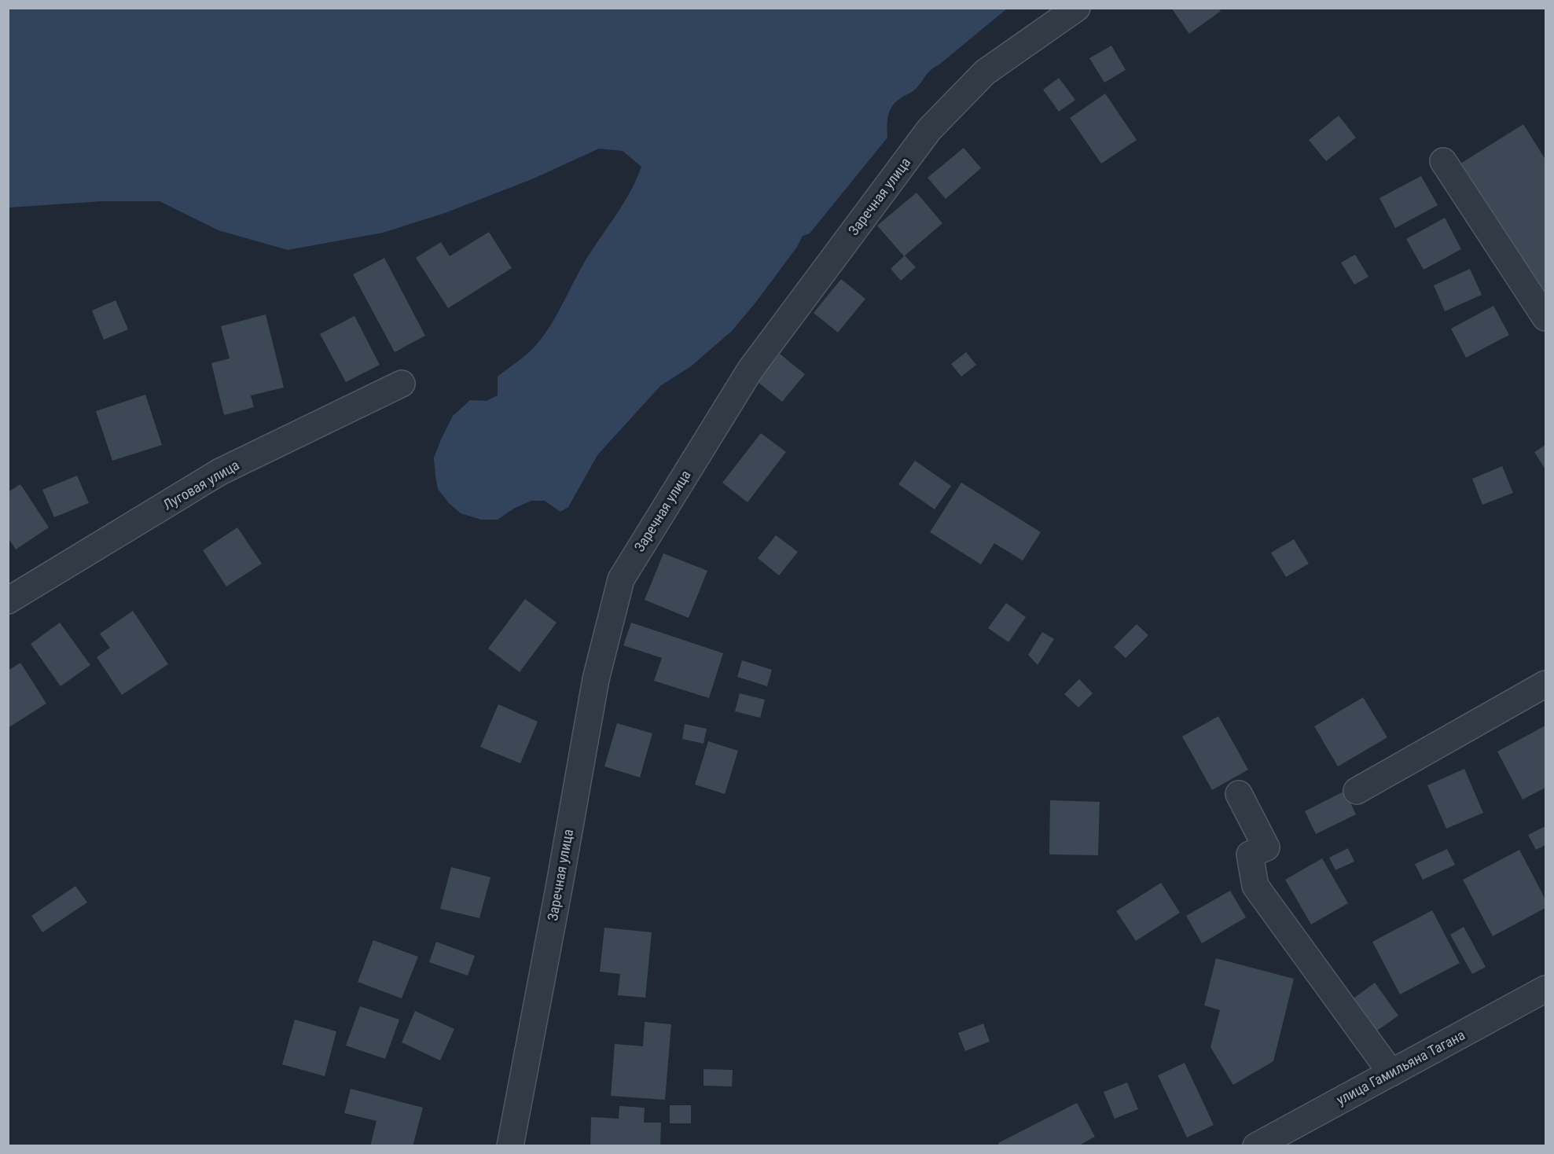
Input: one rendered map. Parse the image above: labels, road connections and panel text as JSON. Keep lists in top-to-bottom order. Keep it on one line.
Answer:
{"streets":{"street":["Заречная улица","Луговая улица","улица Гамильяна Тагана"]}}
